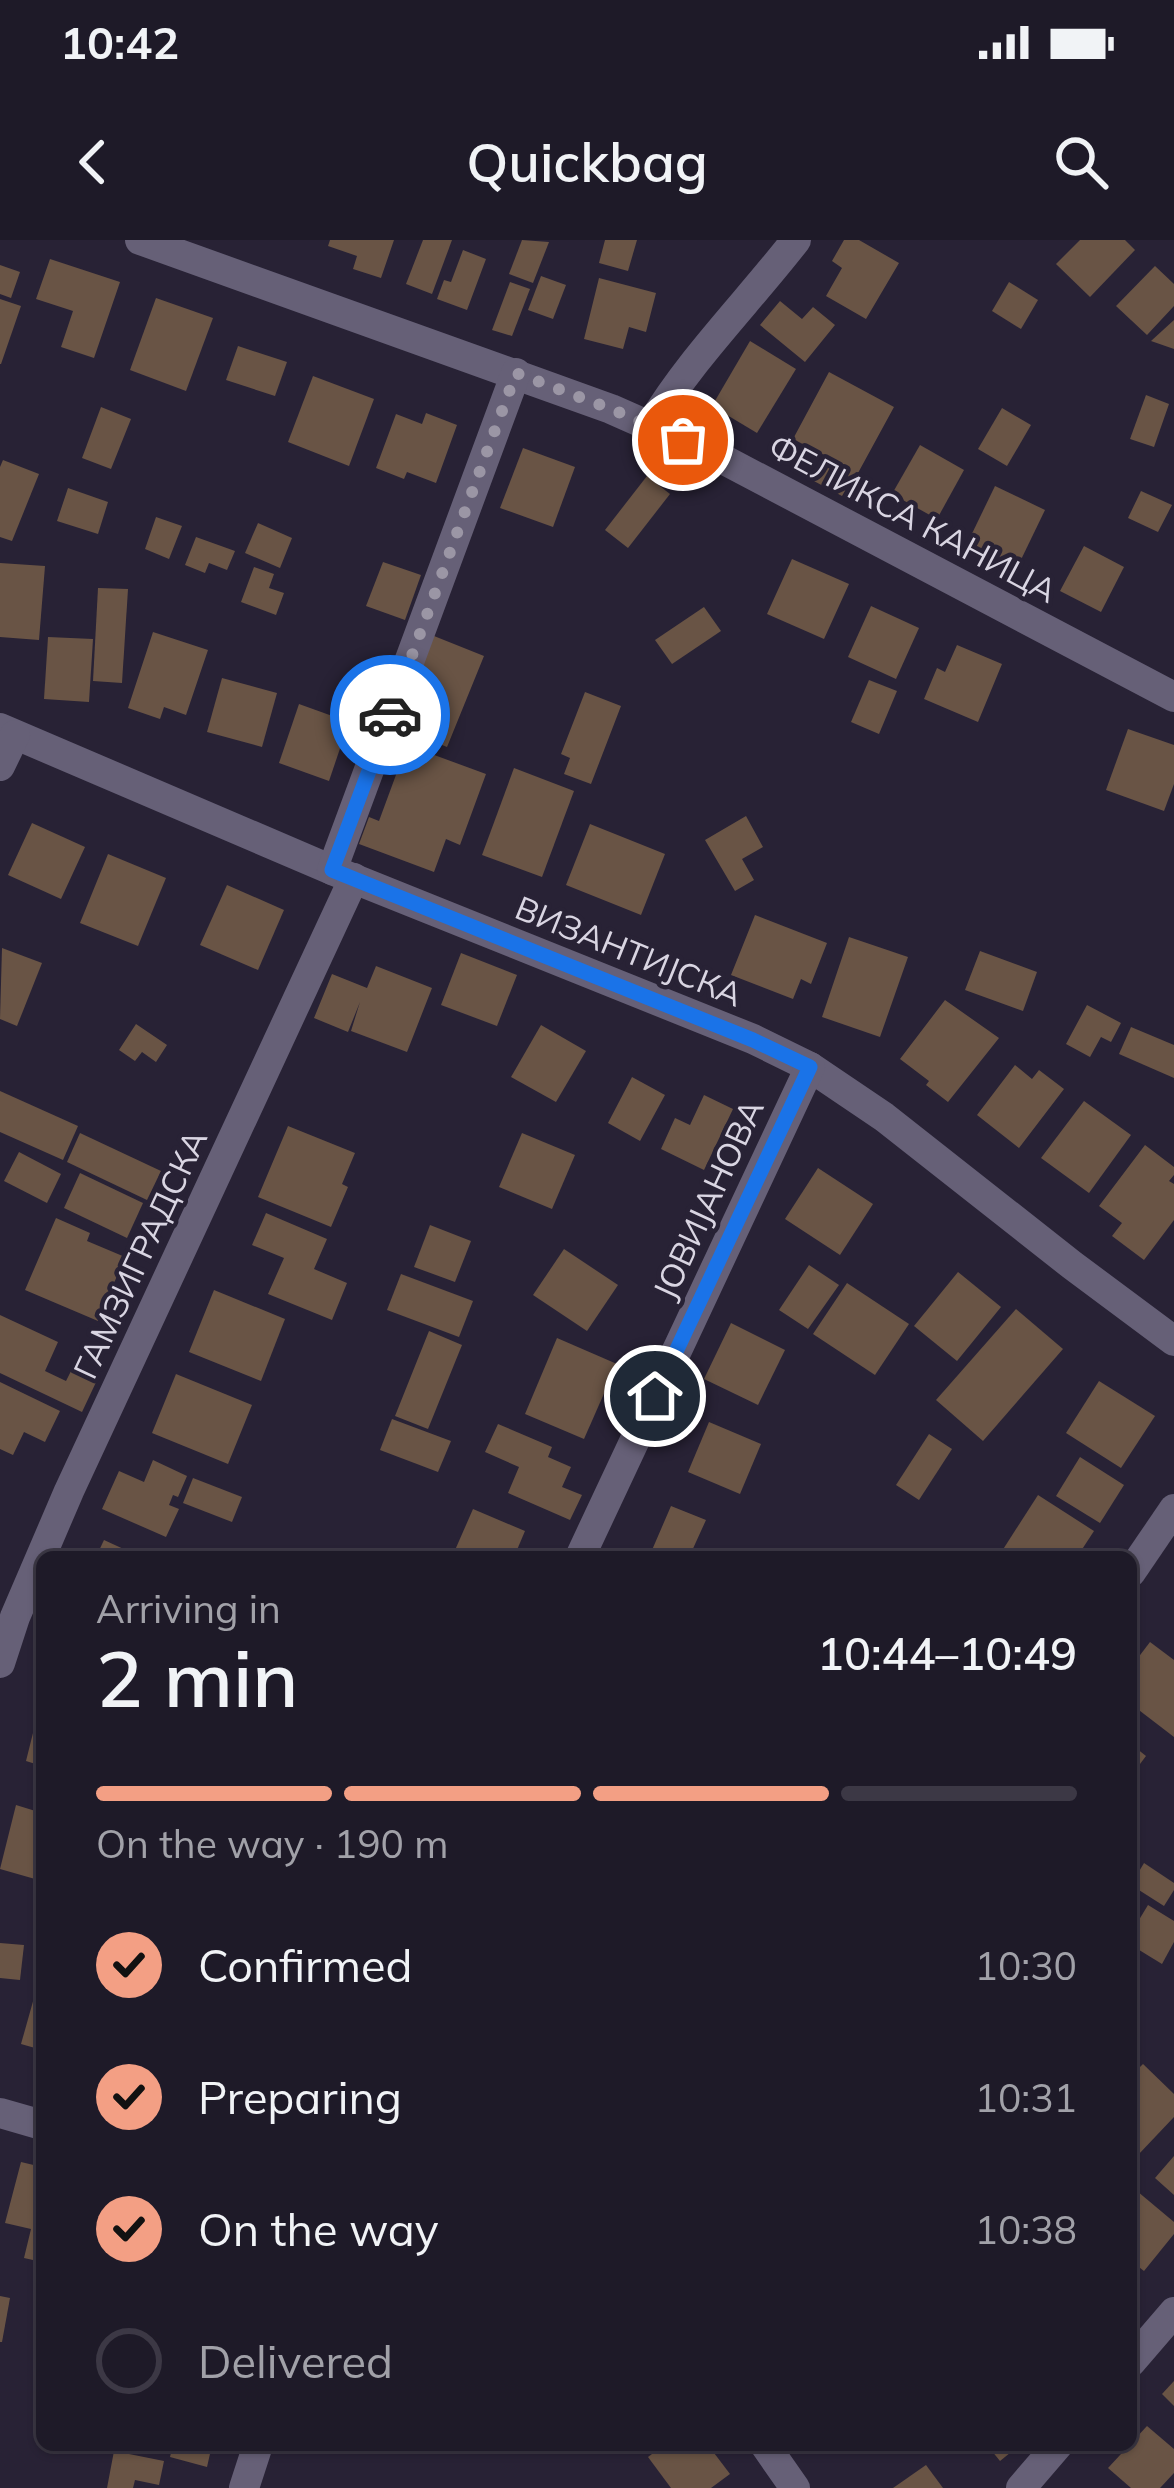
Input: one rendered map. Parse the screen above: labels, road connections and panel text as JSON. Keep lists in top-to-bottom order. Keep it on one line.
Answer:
{"streets":{"street":["ФЕЛИКСА КАНИЦА","ВИЗАНТИЈСКА","ЈОВИЈАНОВА","ГАМЗИГРАДСКА"]},"crossings":[["ФЕЛИКСА КАНИЦА","ГАМЗИГРАДСКА"],["ВИЗАНТИЈСКА","ЈОВИЈАНОВА"],["ВИЗАНТИЈСКА","ГАМЗИГРАДСКА"]],"page":{"status":"10:42","header":"Quickbag","heading":["2 min","Arriving in","10:44–10:49"],"bar":"On the way · 190 m","list":[["Confirmed","10:30"],["Preparing","10:31"],["On the way","10:38"],"Delivered"]}}
